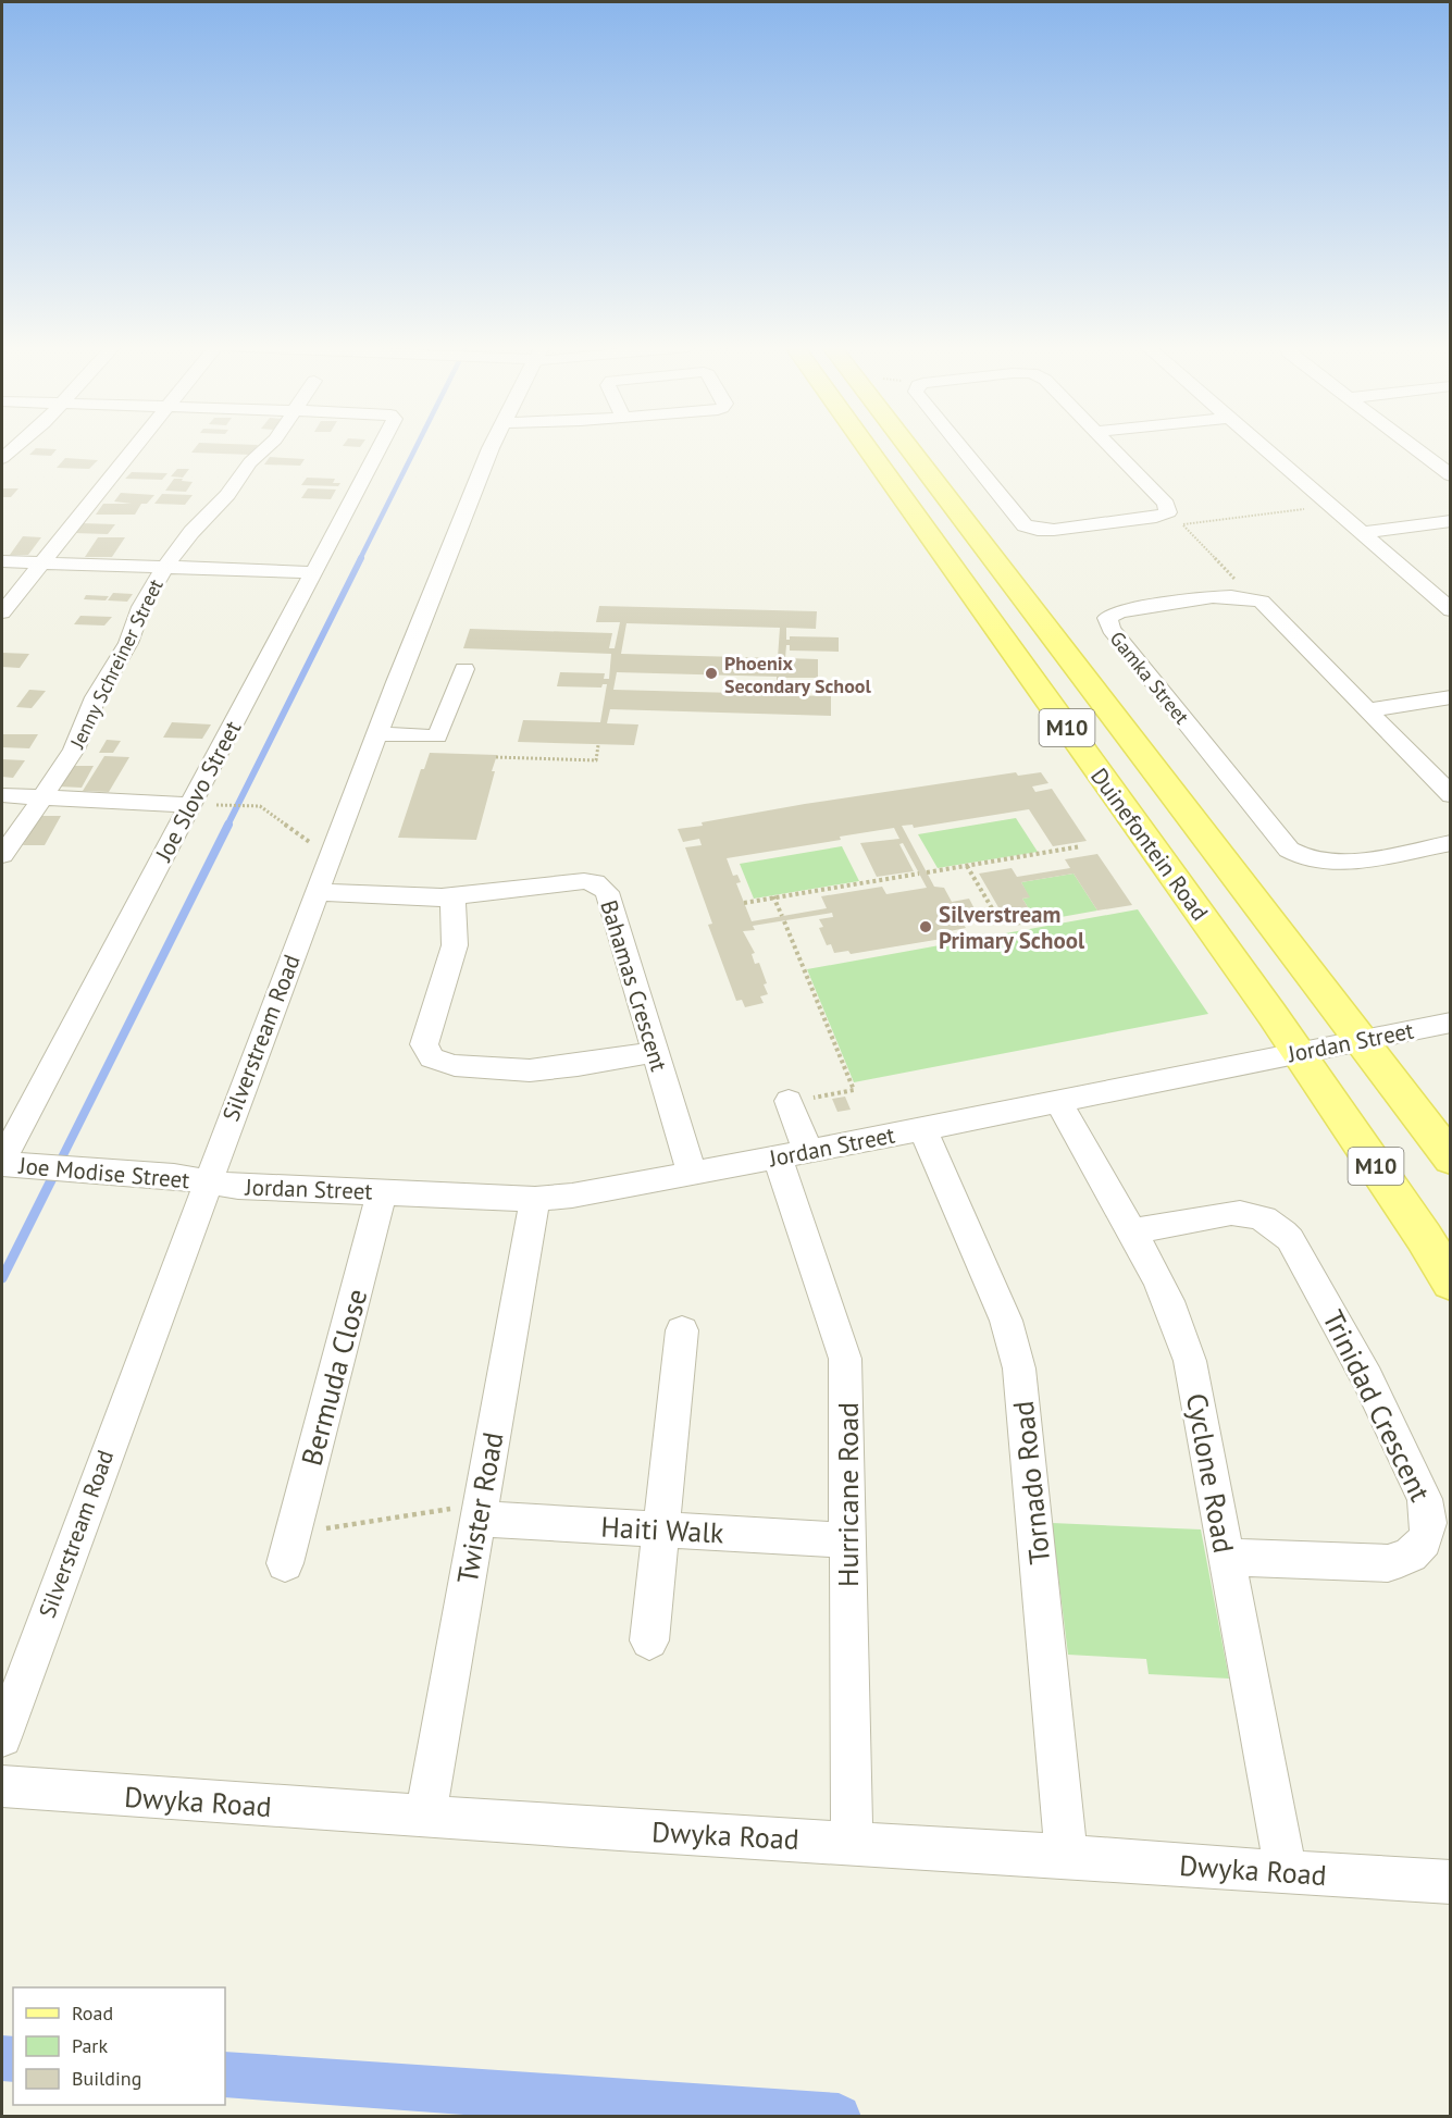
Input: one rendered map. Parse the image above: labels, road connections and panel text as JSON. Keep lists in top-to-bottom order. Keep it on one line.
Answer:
{"streets":{"main road":["M10","Duinefontein Road"],"street":["Jenny Schreiner Street","Gamka Street","Joe Slovo Street","Bahamas Crescent","Silverstream Road","Jordan Street","Joe Modise Street","Bermuda Close","Trinidad Crescent","Cyclone Road","Tornado Road","Hurricane Road","Twister Road","Haiti Walk","Dwyka Road"]},"crossings":[["Joe Slovo Street","Joe Modise Street"],["Duinefontein Road","Jordan Street"],["Bahamas Crescent","Silverstream Road"],["Bahamas Crescent","Jordan Street"],["Silverstream Road","Jordan Street"],["Silverstream Road","Joe Modise Street"],["Jordan Street","Joe Modise Street"],["Jordan Street","Bermuda Close"],["Jordan Street","Cyclone Road"],["Jordan Street","Tornado Road"],["Jordan Street","Hurricane Road"],["Jordan Street","Twister Road"],["Trinidad Crescent","Cyclone Road"],["Cyclone Road","Dwyka Road"],["Tornado Road","Dwyka Road"],["Hurricane Road","Haiti Walk"],["Hurricane Road","Dwyka Road"],["Twister Road","Haiti Walk"],["Twister Road","Dwyka Road"]],"places":["Phoenix Secondary School","Silverstream Primary School"],"legend":["Road","Park","Building"]}
